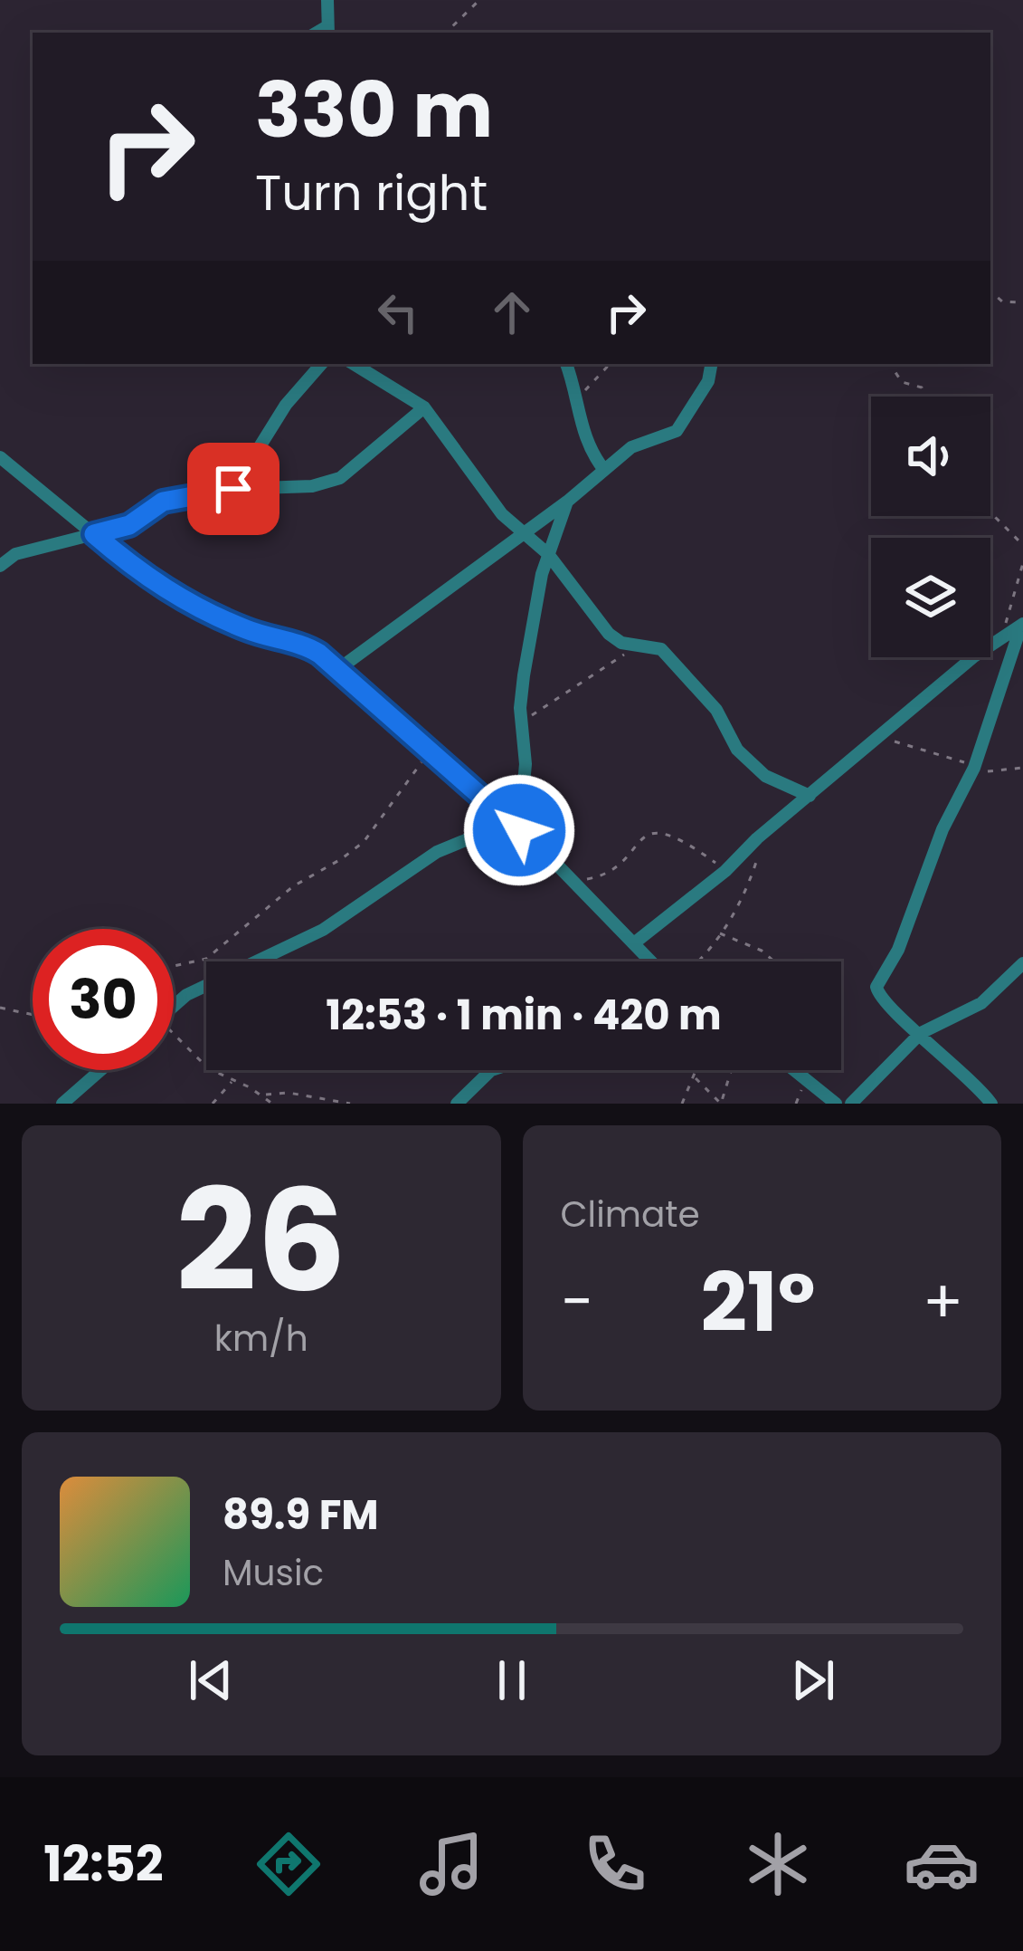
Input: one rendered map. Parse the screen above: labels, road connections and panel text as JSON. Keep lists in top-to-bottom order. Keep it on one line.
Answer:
{"page":{"turn":["330 m","Turn right"],"limit":"30","trip":"12:53 · 1 min · 420 m","tile":[["26","km/h"],"Climate"],"heat":["−","21°","+"],"song":["89.9 FM","Music"],"tabs":"12:52"}}
